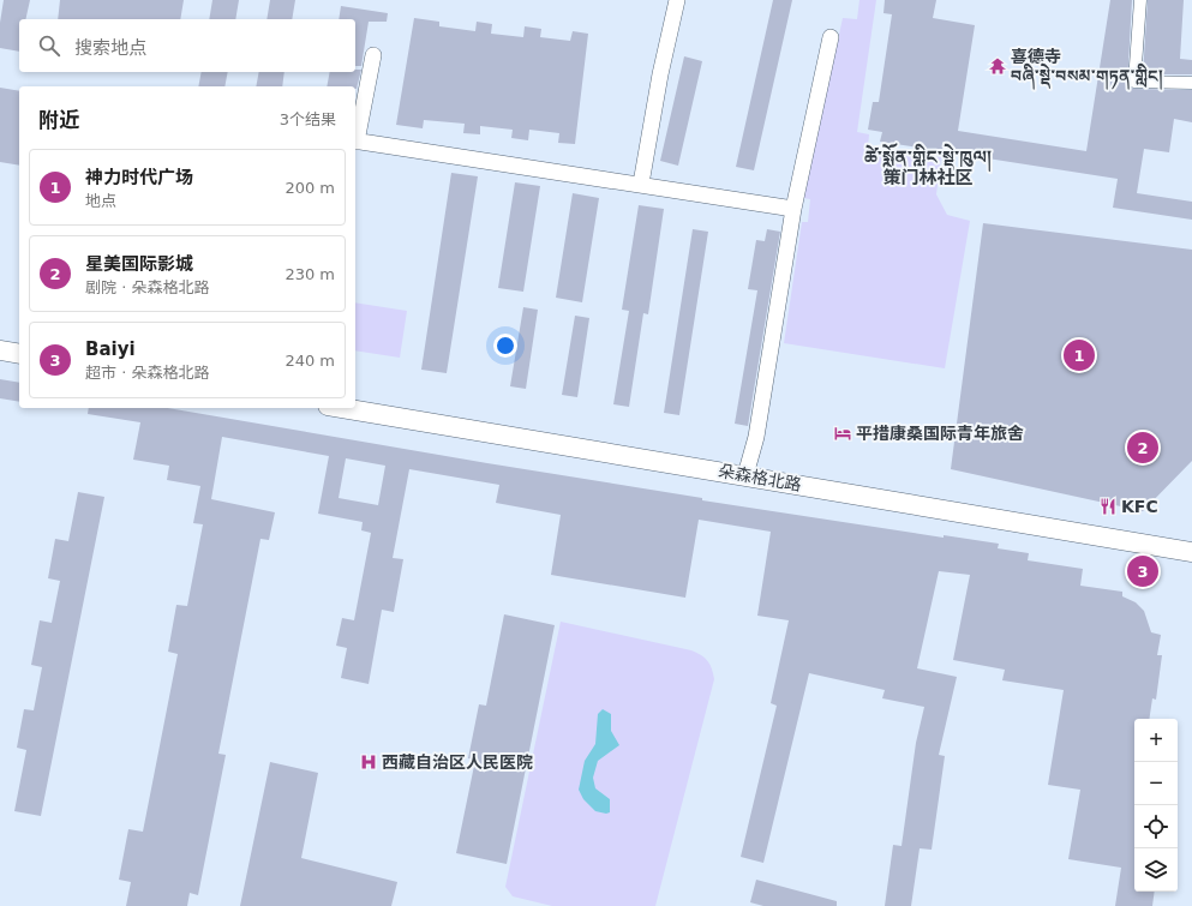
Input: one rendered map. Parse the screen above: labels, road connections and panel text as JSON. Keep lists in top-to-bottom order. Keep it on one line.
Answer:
{"streets":{"street":["朵森格北路"]},"districts":["ཚེ་སྨོན་གླིང་སྡེ་ཁུལ། 策门林社区"],"places":{"temple":["喜德寺 བཞི་སྡེ་བསམ་གཏན་གླིང།"],"hotel":["平措康桑国际青年旅舍"],"restaurant":["KFC"],"hospital":["西藏自治区人民医院"]},"page":{"search":"搜索地点","heading":["附近","3个结果"],"list":[{"mark":"1","name":"神力时代广场","note":"地点","value":"200 m"},{"mark":"2","name":"星美国际影城","note":"剧院 · 朵森格北路","value":"230 m"},{"mark":"3","name":"Baiyi","note":"超市 · 朵森格北路","value":"240 m"}],"pins":["1","2","3"],"map_buttons":["+","−"]}}
